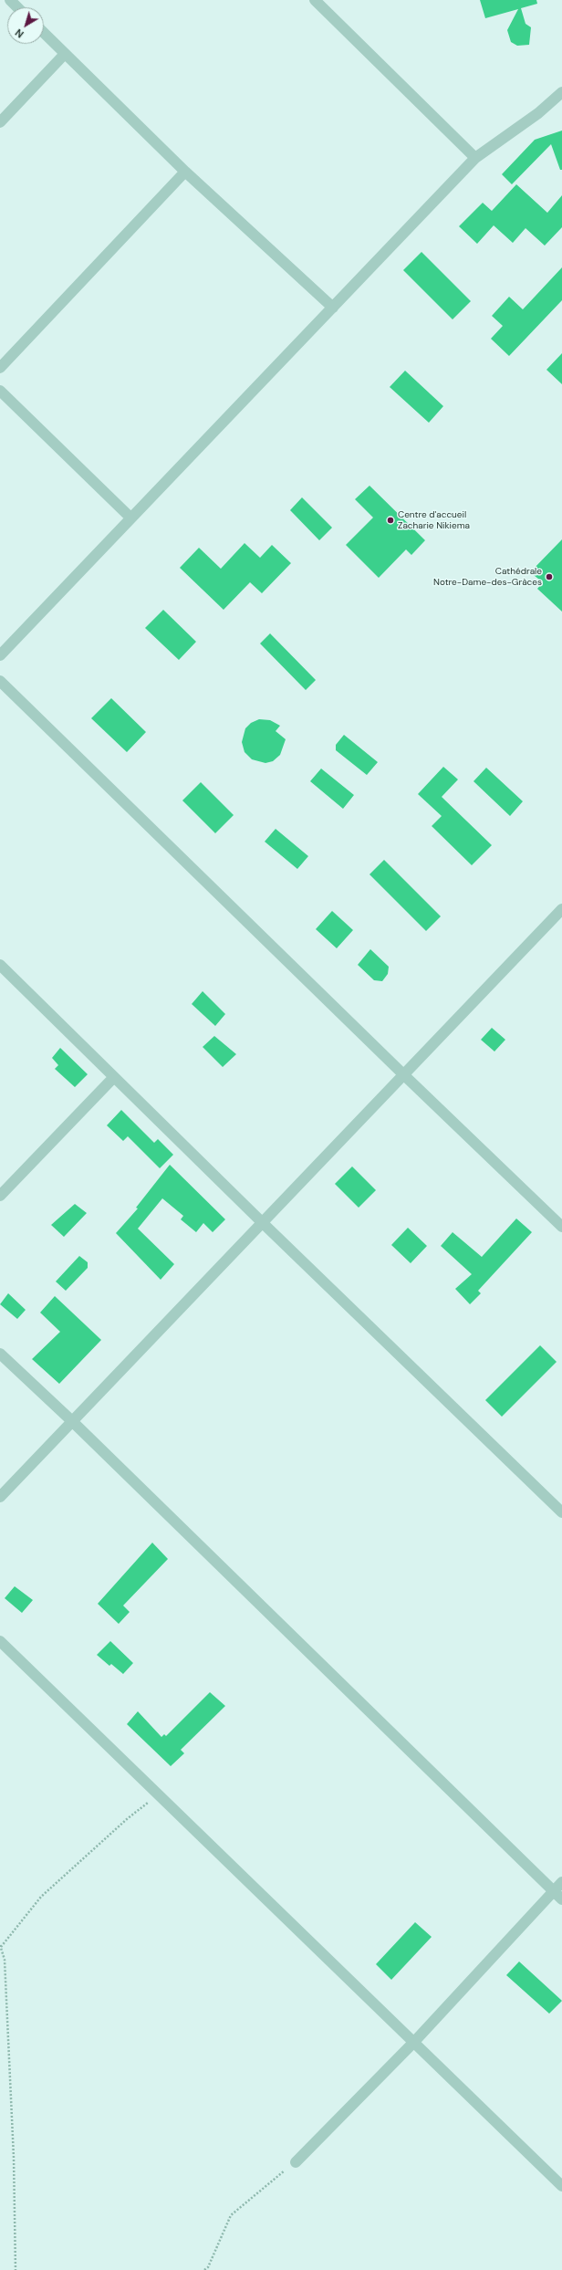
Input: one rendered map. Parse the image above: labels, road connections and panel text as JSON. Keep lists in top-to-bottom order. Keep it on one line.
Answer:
{"places":["Centre d'accueil Zacharie Nikiema","Cathédrale Notre-Dame-des-Gràces"],"north":"bottom left"}
